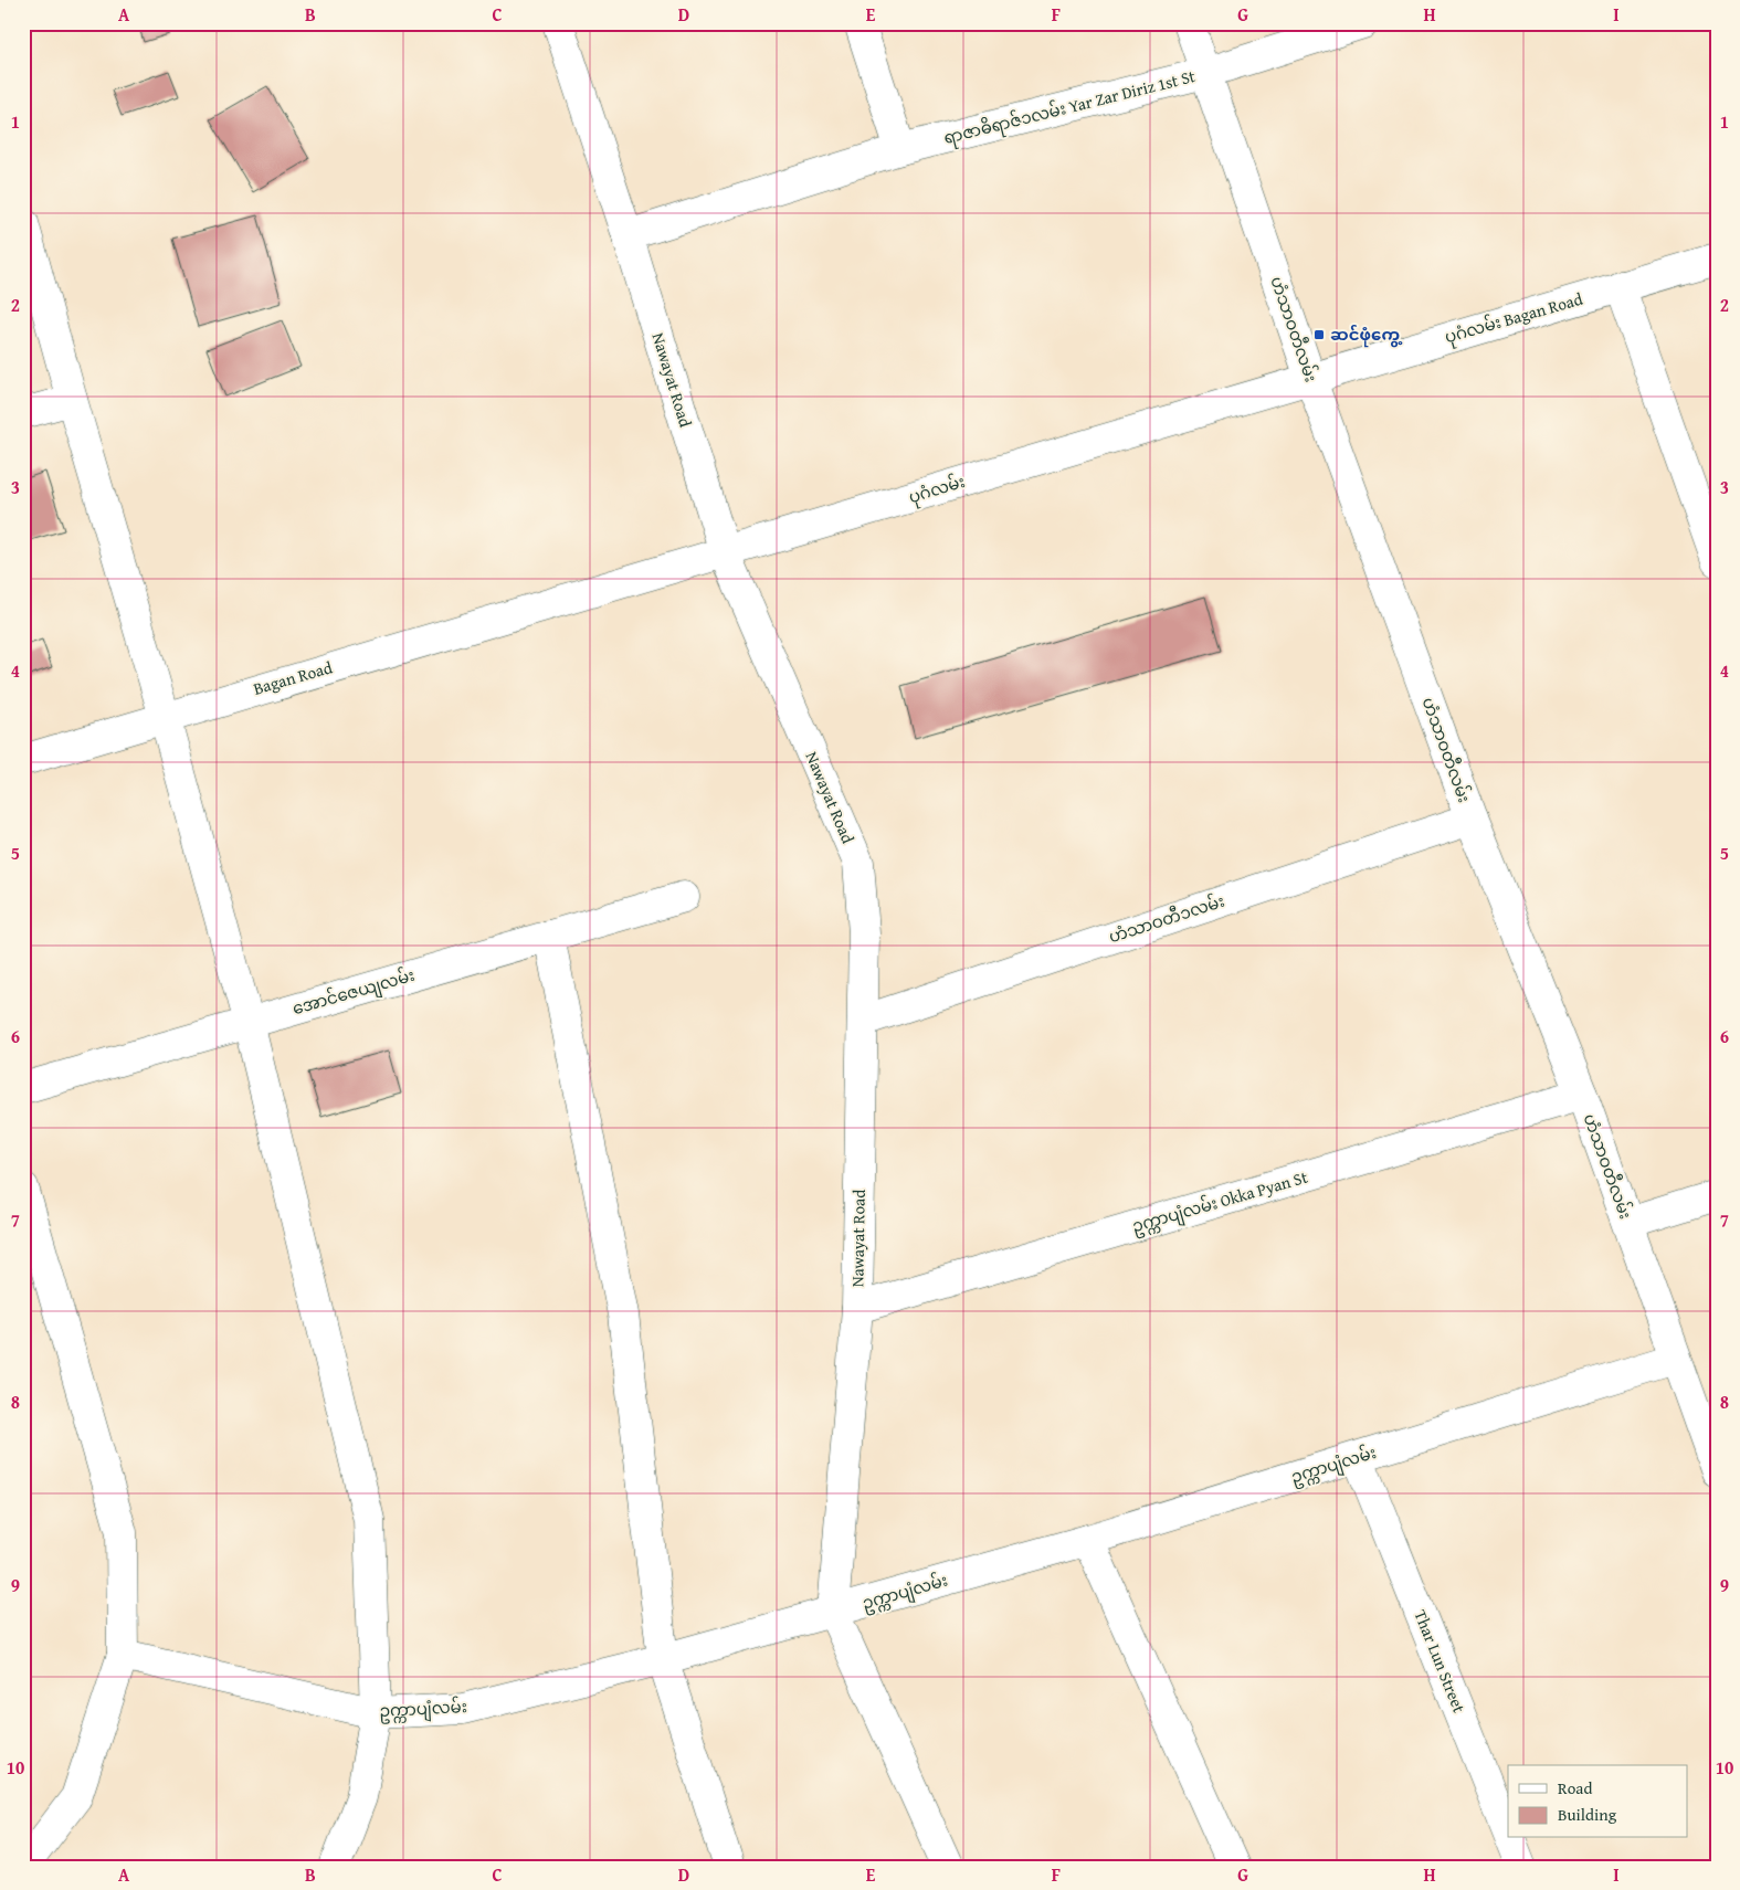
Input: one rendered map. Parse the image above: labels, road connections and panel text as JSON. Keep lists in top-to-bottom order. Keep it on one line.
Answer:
{"streets":{"street":["ရာဇာဓိရာဇ်၁လမ်း Yar Zar Diriz 1st St","ပုဂံလမ်း Bagan Road","ဟံသာဝတီလမ်း","Nawayat Road","ပုဂံလမ်း","Bagan Road","ဟံသာဝတီ၁လမ်း","အောင်ဇေယျလမ်း","ဥက္ကာပျံလမ်း Okka Pyan St","ဥက္ကာပျံလမ်း","Thar Lun Street"]},"crossings":[["ရာဇာဓိရာဇ်၁လမ်း Yar Zar Diriz 1st St","ဟံသာဝတီလမ်း"],["ရာဇာဓိရာဇ်၁လမ်း Yar Zar Diriz 1st St","Nawayat Road"],["ပုဂံလမ်း Bagan Road","ဟံသာဝတီလမ်း"],["ပုဂံလမ်း Bagan Road","ပုဂံလမ်း"],["ဟံသာဝတီလမ်း","ပုဂံလမ်း"],["ဟံသာဝတီလမ်း","ဟံသာဝတီ၁လမ်း"],["ဟံသာဝတီလမ်း","ဥက္ကာပျံလမ်း Okka Pyan St"],["ဟံသာဝတီလမ်း","ဥက္ကာပျံလမ်း"],["Nawayat Road","ပုဂံလမ်း"],["Nawayat Road","ဟံသာဝတီ၁လမ်း"],["Nawayat Road","ဥက္ကာပျံလမ်း Okka Pyan St"],["Nawayat Road","ဥက္ကာပျံလမ်း"],["ပုဂံလမ်း","Bagan Road"],["ဥက္ကာပျံလမ်း","Thar Lun Street"]],"places":{"transit":["ဆင်ဖုံကွေ့"]},"legend":["Road","Building"],"grid":{"columns":["A","B","C","D","E","F","G","H","I"],"rows":["1","2","3","4","5","6","7","8","9","10"]}}
